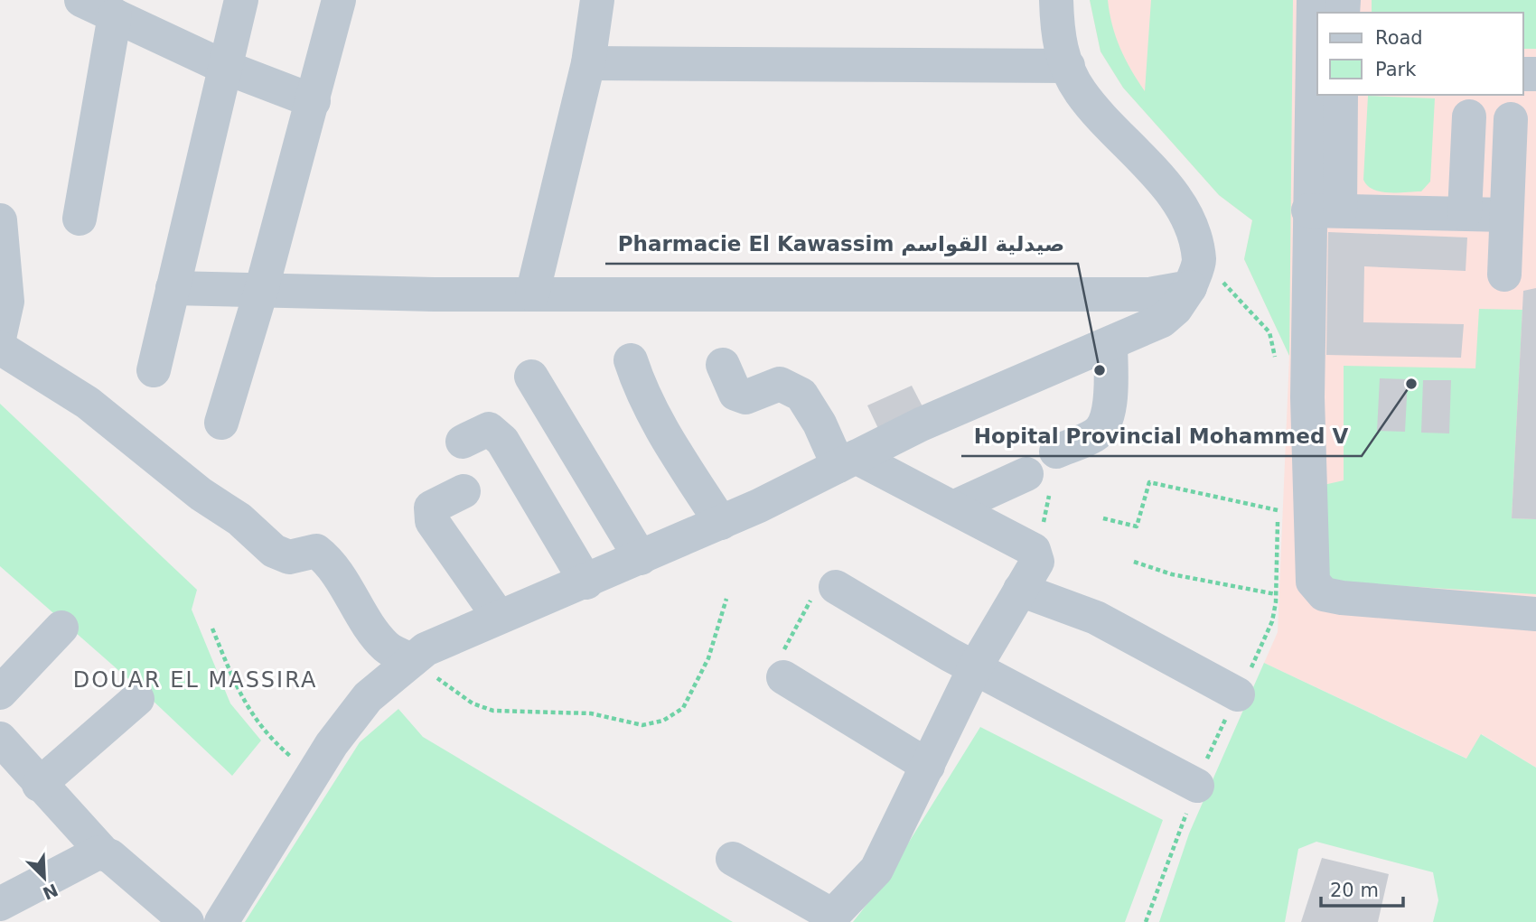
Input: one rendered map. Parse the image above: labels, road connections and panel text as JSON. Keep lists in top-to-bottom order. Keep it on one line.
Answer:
{"districts":["DOUAR EL MASSIRA"],"places":["Pharmacie El Kawassim صيدلية القواسم","Hopital Provincial Mohammed V"],"legend":["Road","Park"],"scale_bar":"20 m","north":"bottom right"}
